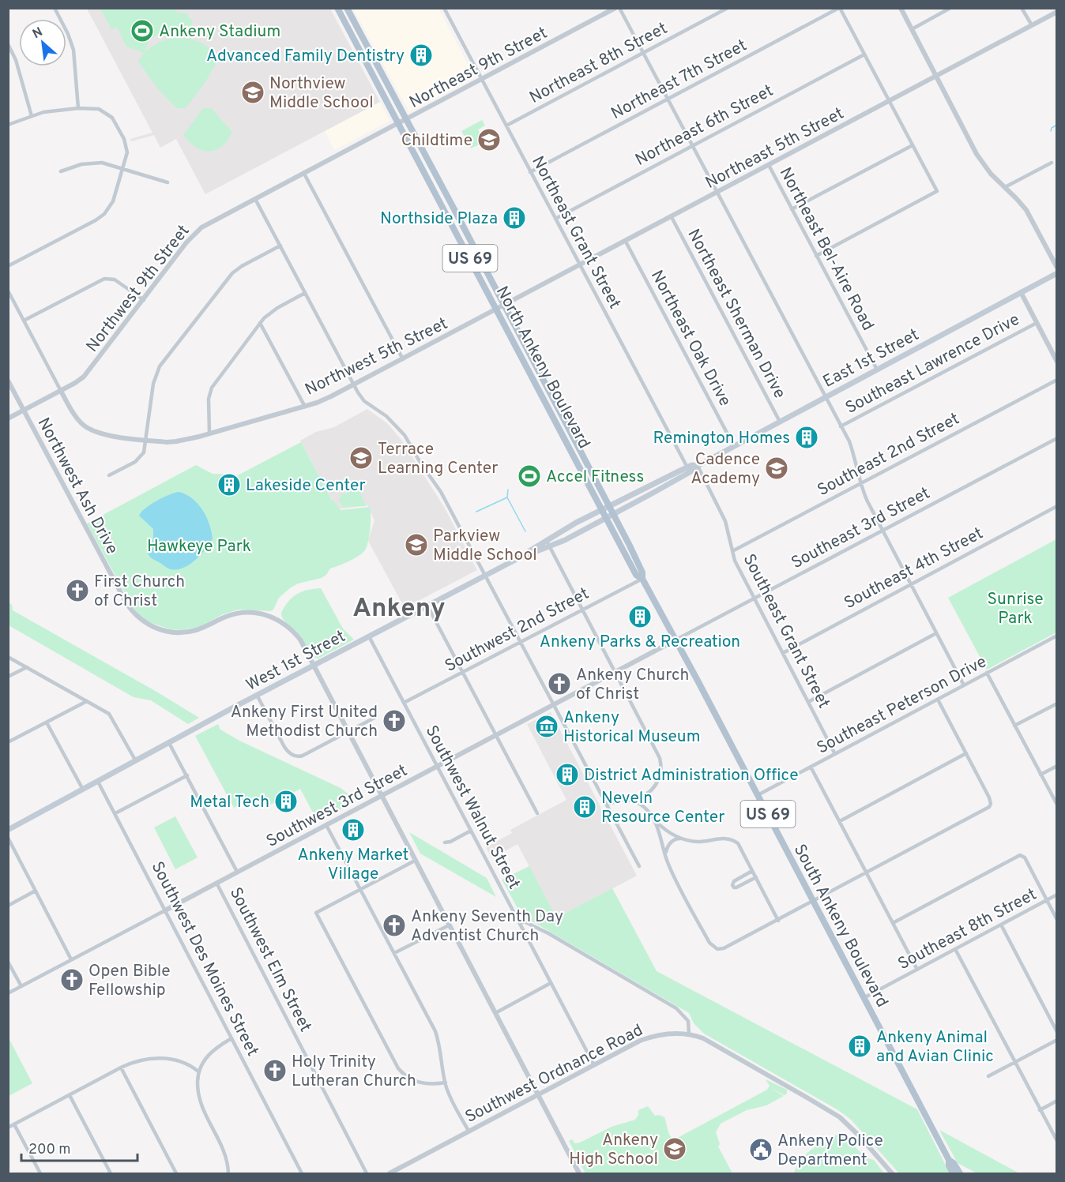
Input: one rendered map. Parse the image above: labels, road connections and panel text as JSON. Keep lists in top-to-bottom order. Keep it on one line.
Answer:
{"streets":{"main road":["US 69","East 1st Street","North Ankeny Boulevard","West 1st Street","South Ankeny Boulevard"],"street":["Northeast 8th Street","Northeast 9th Street","Northeast 7th Street","Northeast 6th Street","Northeast 5th Street","Northeast Grant Street","Northeast Bel-Aire Road","Northwest 9th Street","Northeast Sherman Drive","Northeast Oak Drive","Northwest 5th Street","Southeast Lawrence Drive","Southeast 2nd Street","Northwest Ash Drive","Southeast 3rd Street","Southeast 4th Street","Southwest 2nd Street","Southeast Grant Street","Southeast Peterson Drive","Southwest 3rd Street","Southwest Walnut Street","Southeast 8th Street","Southwest Des Moines Street","Southwest Elm Street","Southwest Ordnance Road"]},"crossings":[["Northeast 8th Street","Northeast Grant Street"],["Northeast 9th Street","Northeast Grant Street"],["Northeast 9th Street","Northwest 9th Street"],["Northeast 9th Street","North Ankeny Boulevard"],["Northeast 7th Street","Northeast Grant Street"],["Northeast 6th Street","Northeast Grant Street"],["Northeast 5th Street","Northeast Grant Street"],["Northeast 5th Street","Northeast Bel-Aire Road"],["Northeast 5th Street","Northeast Sherman Drive"],["Northeast 5th Street","Northeast Oak Drive"],["Northeast 5th Street","Northwest 5th Street"],["Northeast 5th Street","North Ankeny Boulevard"],["Northeast Grant Street","East 1st Street"],["Northeast Bel-Aire Road","East 1st Street"],["Northwest 9th Street","Northwest 5th Street"],["Northwest 9th Street","North Ankeny Boulevard"],["Northwest 9th Street","Northwest Ash Drive"],["Northeast Sherman Drive","East 1st Street"],["Northeast Oak Drive","East 1st Street"],["Northwest 5th Street","North Ankeny Boulevard"],["East 1st Street","North Ankeny Boulevard"],["East 1st Street","Southeast Grant Street"],["East 1st Street","West 1st Street"],["East 1st Street","South Ankeny Boulevard"],["North Ankeny Boulevard","West 1st Street"],["North Ankeny Boulevard","South Ankeny Boulevard"],["Southeast 2nd Street","Southeast Grant Street"],["Northwest Ash Drive","West 1st Street"],["Northwest Ash Drive","Southwest 3rd Street"],["Northwest Ash Drive","Southwest Ordnance Road"],["Southeast 3rd Street","Southeast Grant Street"],["Southeast 3rd Street","Southwest 3rd Street"],["Southeast 3rd Street","South Ankeny Boulevard"],["Southeast 4th Street","Southeast Grant Street"],["Southwest 2nd Street","Southwest Walnut Street"],["Southwest 2nd Street","South Ankeny Boulevard"],["Southeast Grant Street","Southeast Peterson Drive"],["West 1st Street","Southwest Walnut Street"],["West 1st Street","South Ankeny Boulevard"],["West 1st Street","Southwest Des Moines Street"],["Southeast Peterson Drive","South Ankeny Boulevard"],["Southwest 3rd Street","Southwest Walnut Street"],["Southwest 3rd Street","South Ankeny Boulevard"],["Southwest 3rd Street","Southwest Des Moines Street"],["Southwest 3rd Street","Southwest Elm Street"],["Southwest Walnut Street","Southwest Ordnance Road"],["South Ankeny Boulevard","Southeast 8th Street"]],"districts":["Ankeny"],"parks":["Hawkeye Park","Sunrise Park"],"places":{"sports":["Ankeny Stadium","Accel Fitness"],"building":["Advanced Family Dentistry","Northside Plaza","Remington Homes","Lakeside Center","Ankeny Parks & Recreation","District Administration Office","Metal Tech","Neveln Resource Center","Ankeny Market Village","Ankeny Animal and Avian Clinic"],"school or university":["Northview Middle School","Childtime","Terrace Learning Center","Cadence Academy","Parkview Middle School","Ankeny High School"],"church":["First Church of Christ","Ankeny Church of Christ","Ankeny First United Methodist Church","Ankeny Seventh Day Adventist Church","Open Bible Fellowship","Holy Trinity Lutheran Church"],"museum":["Ankeny Historical Museum"],"public building":["Ankeny Police Department"]},"scale_bar":"200 m","north":"top left"}
